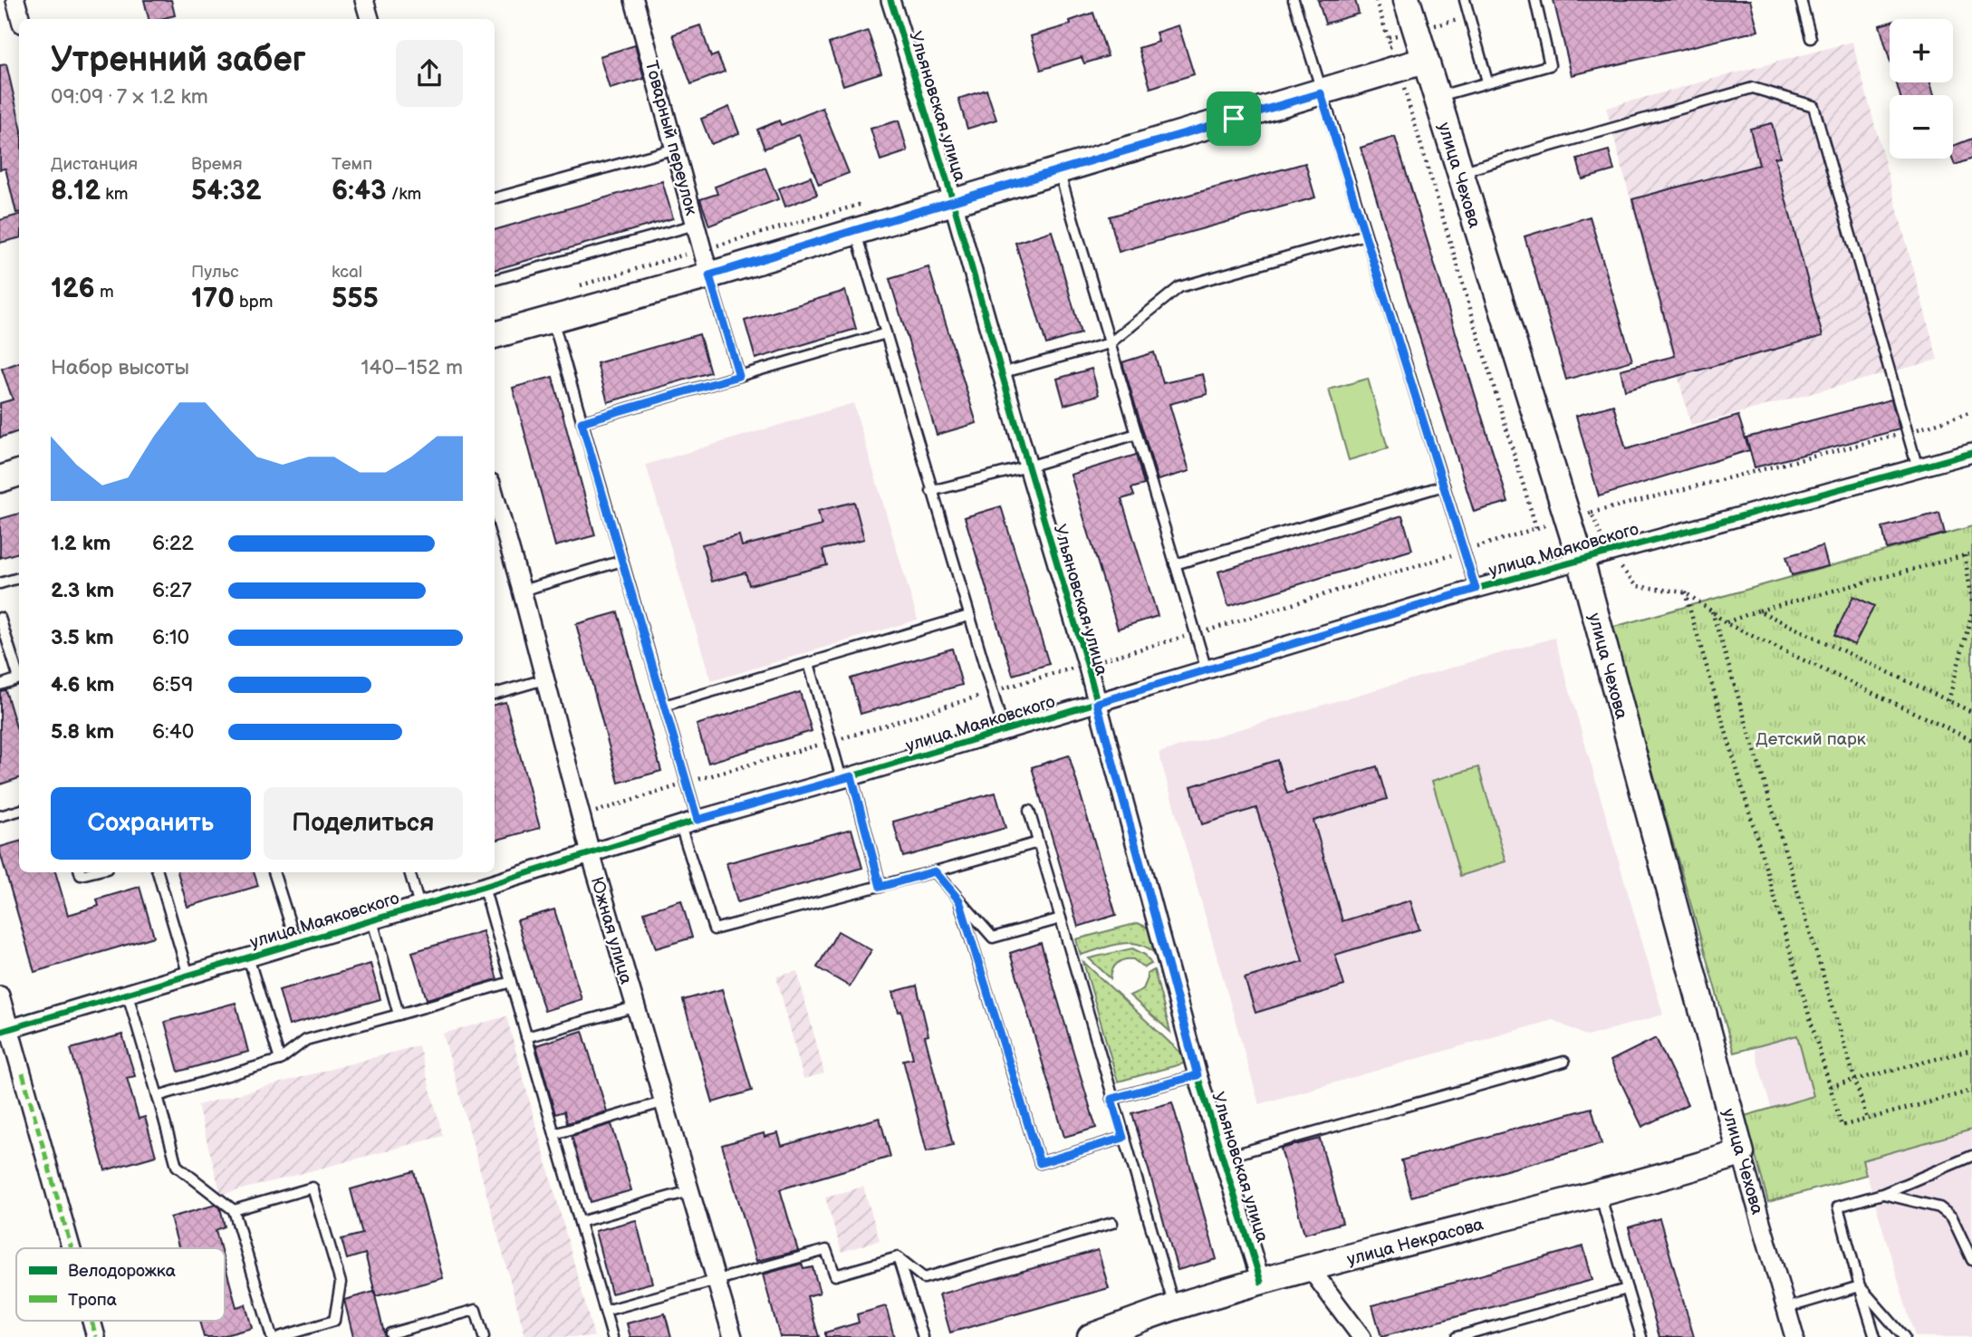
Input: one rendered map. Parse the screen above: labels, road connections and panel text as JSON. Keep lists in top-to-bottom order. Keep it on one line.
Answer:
{"streets":{"main road":["улица Чехова","улица Некрасова"],"street":["Ульяновская улица","Товарный переулок","улица Маяковского","Южная улица"]},"crossings":[["Ульяновская улица","улица Маяковского"],["Ульяновская улица","улица Некрасова"],["улица Чехова","улица Маяковского"],["улица Чехова","улица Некрасова"],["улица Маяковского","Южная улица"]],"parks":["Детский парк"],"legend":["Велодорожка","Тропа"],"page":{"map_buttons":["+","−"],"heading":["Утренний забег","09:09 · 7 × 1.2 km"],"stats":[["Дистанция","8.12 km"],["Время","54:32"],["Темп","6:43 /km"],["126 m"],["Пульс","170 bpm"],["kcal","555"]],"chart":["Набор высоты","140–152 m"],"list":[{"name":"1.2 km","note":"6:22"},{"name":"2.3 km","note":"6:27"},{"name":"3.5 km","note":"6:10"},{"name":"4.6 km","note":"6:59"},{"name":"5.8 km","note":"6:40"}],"buttons":["Сохранить","Поделиться"]}}
